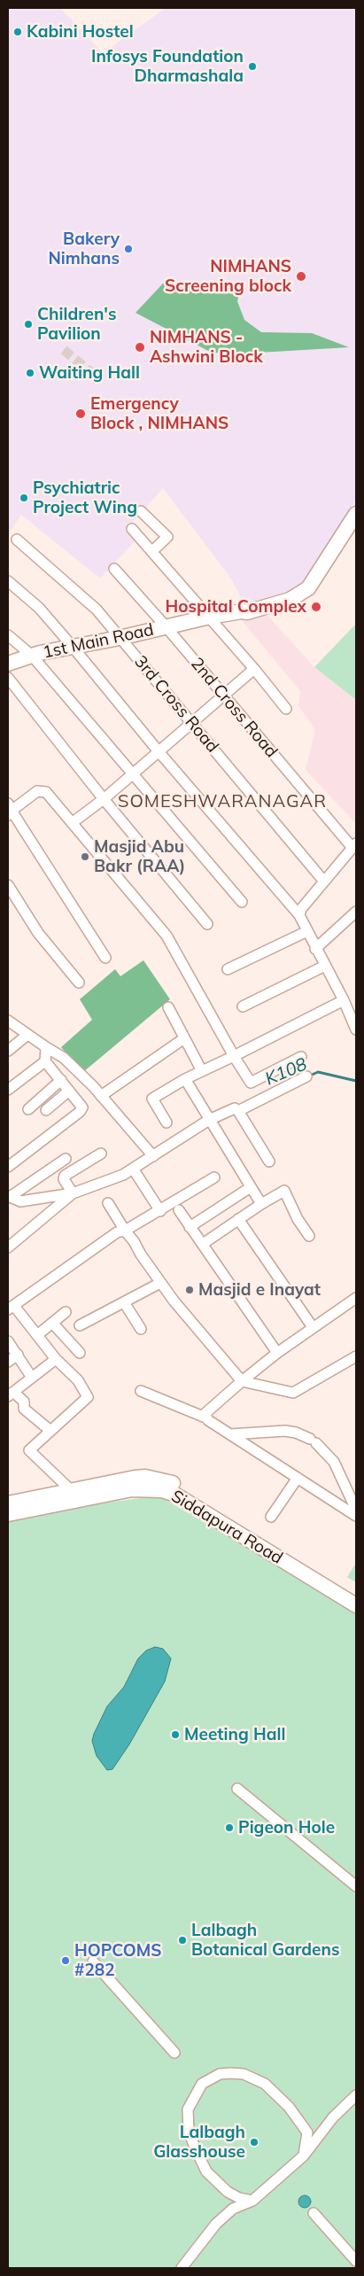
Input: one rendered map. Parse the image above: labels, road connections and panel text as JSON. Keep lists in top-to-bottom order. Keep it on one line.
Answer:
{"streets":{"main road":["1st Main Road","Siddapura Road"],"street":["3rd Cross Road","2nd Cross Road"]},"crossings":[["1st Main Road","3rd Cross Road"],["1st Main Road","2nd Cross Road"]],"districts":["SOMESHWARANAGAR"],"water":["K108"],"places":["Kabini Hostel","Infosys Foundation Dharmashala","Bakery Nimhans","NIMHANS Screening block","Children's Pavilion","NIMHANS - Ashwini Block","Waiting Hall","Emergency Block , NIMHANS","Psychiatric Project Wing","Hospital Complex","Masjid Abu Bakr (RAA)","Masjid e Inayat","Meeting Hall","Pigeon Hole","Lalbagh Botanical Gardens","HOPCOMS #282","Lalbagh Glasshouse"]}
